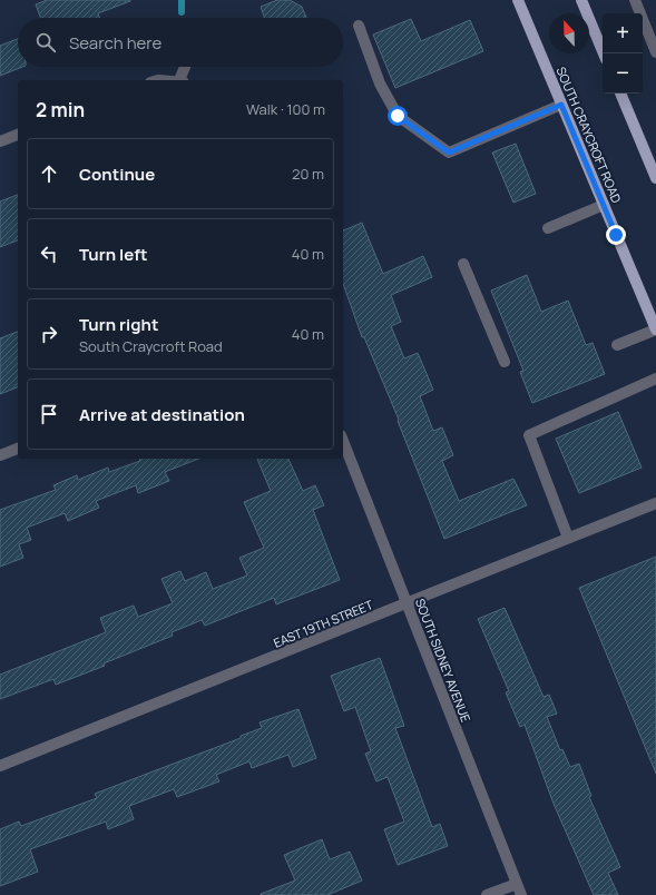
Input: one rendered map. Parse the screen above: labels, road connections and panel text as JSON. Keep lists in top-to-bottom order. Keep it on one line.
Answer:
{"streets":{"main road":["SOUTH CRAYCROFT ROAD"],"street":["EAST 19TH STREET","SOUTH SIDNEY AVENUE"]},"crossings":[["EAST 19TH STREET","SOUTH SIDNEY AVENUE"]],"north":"top","page":{"map_buttons":["+","−"],"search":"Search here","heading":["2 min","Walk · 100 m"],"list":[["Continue","20 m"],["Turn left","40 m"],["Turn right","South Craycroft Road","40 m"],"Arrive at destination"]}}
